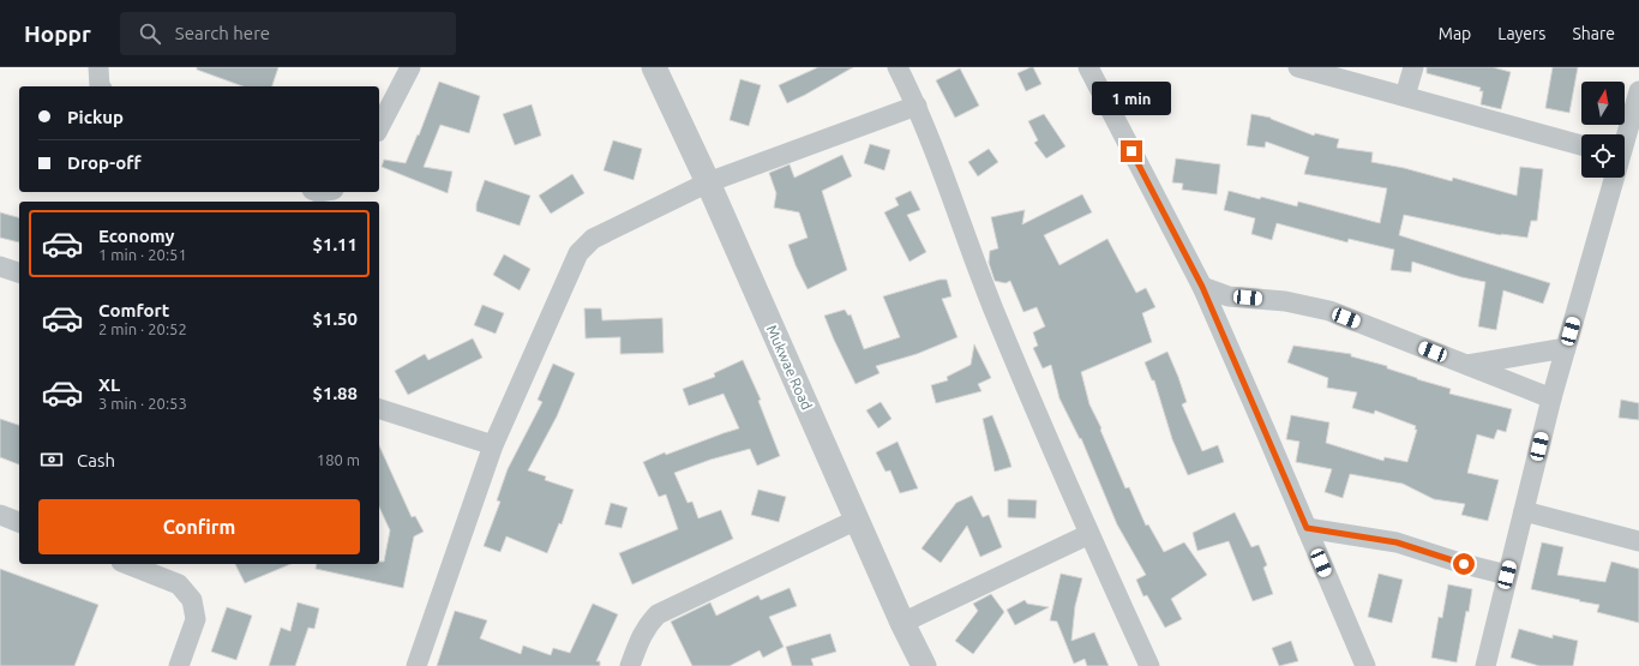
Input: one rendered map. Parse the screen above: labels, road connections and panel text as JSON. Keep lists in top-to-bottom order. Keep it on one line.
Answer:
{"streets":{"street":["Mukwae Road"]},"north":"top","page":{"header":"Hoppr","search":"Search here","nav":["Map","Layers","Share"],"bubble":"1 min","banner":["Pickup","Drop-off"],"list":[{"name":"Economy","note":"1 min · 20:51","value":"$1.11"},{"name":"Comfort","note":"2 min · 20:52","value":"$1.50"},{"name":"XL","note":"3 min · 20:53","value":"$1.88"}],"pay":["Cash","180 m"],"buttons":"Confirm"}}
